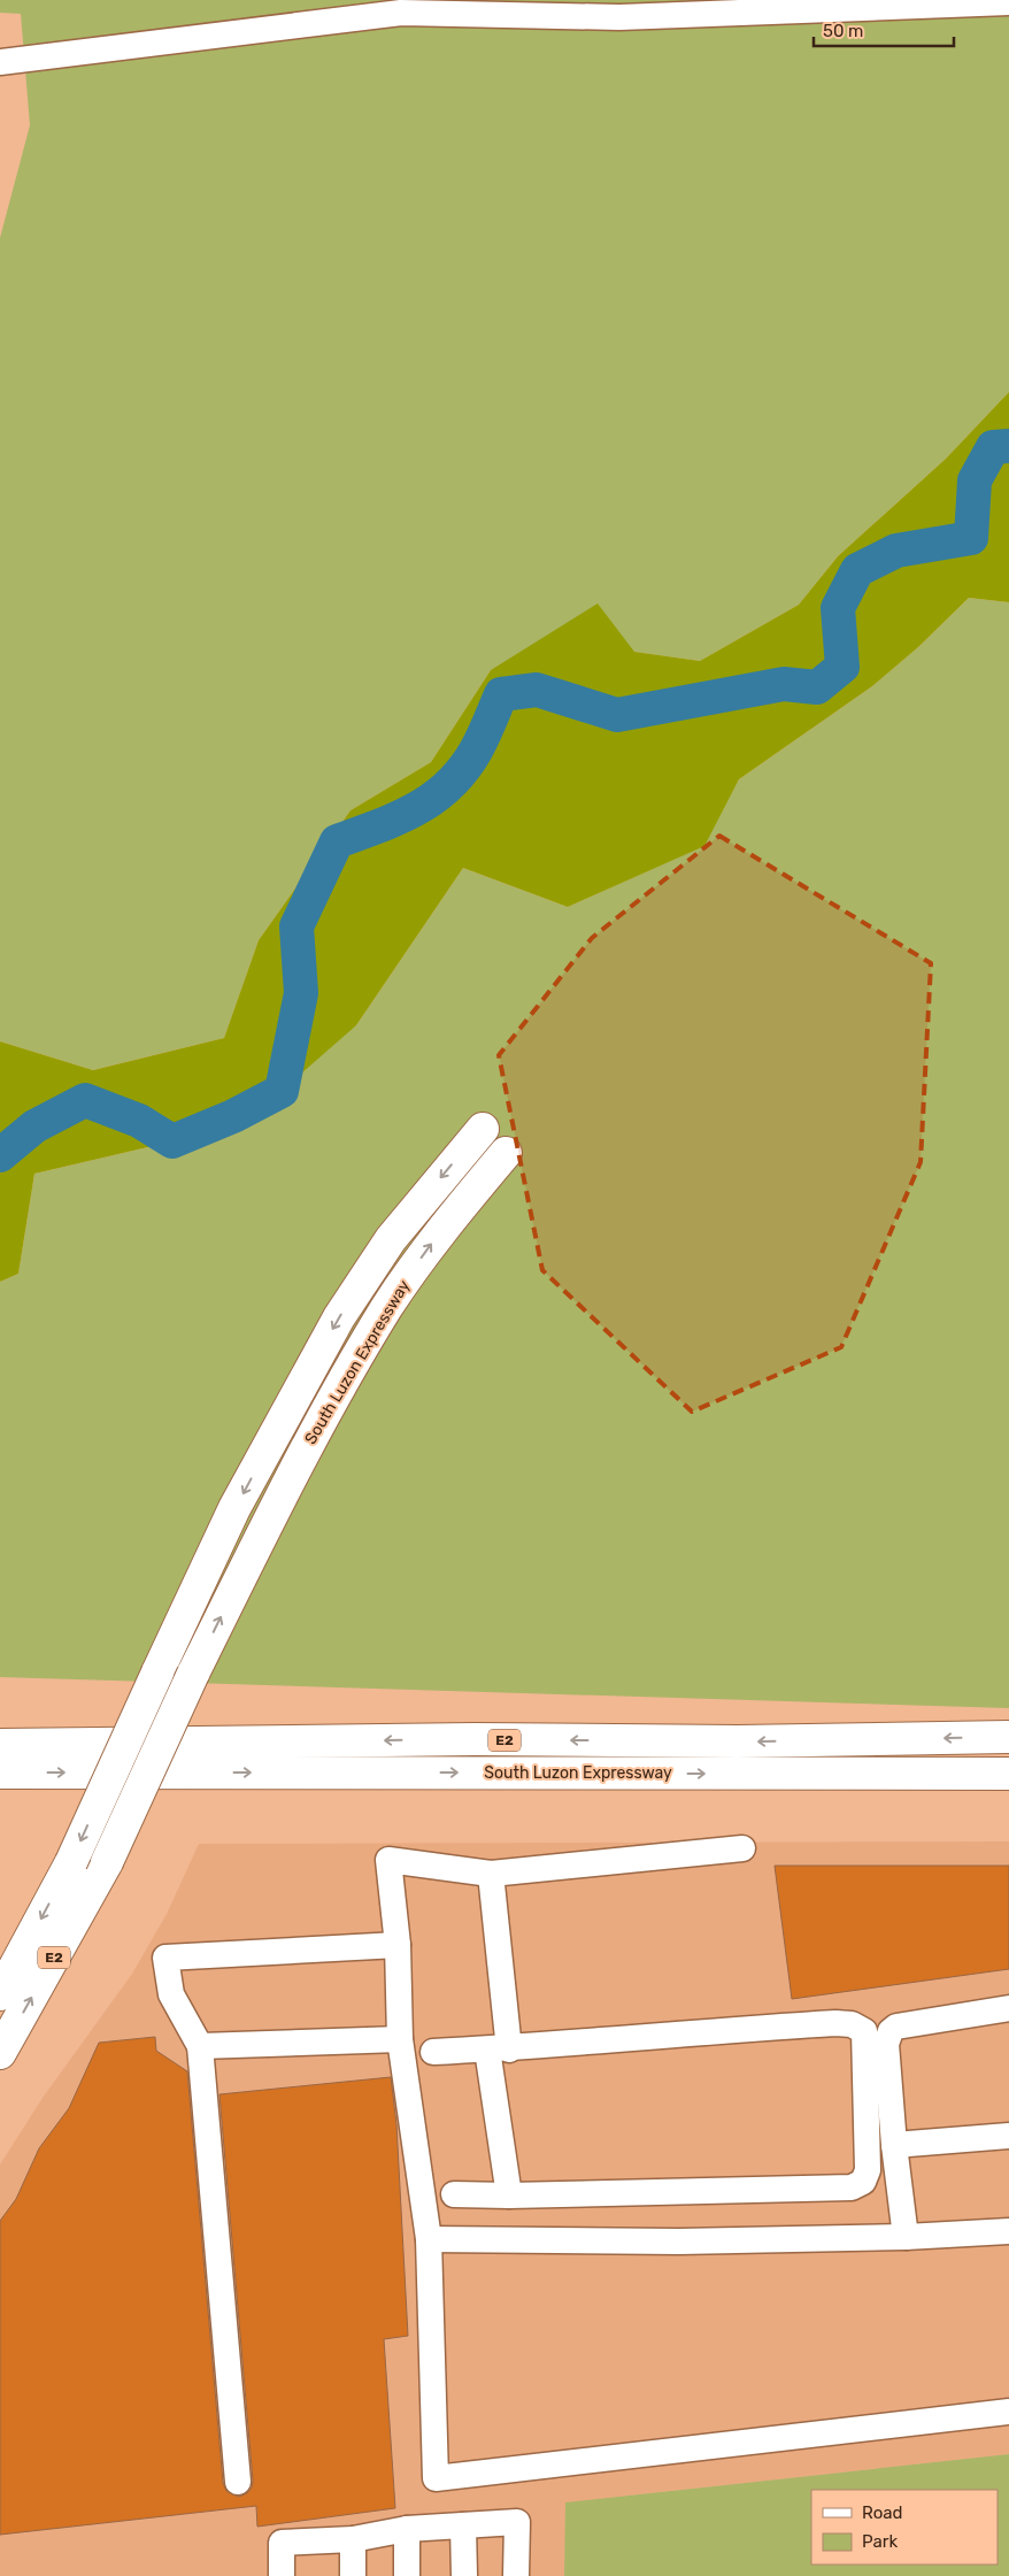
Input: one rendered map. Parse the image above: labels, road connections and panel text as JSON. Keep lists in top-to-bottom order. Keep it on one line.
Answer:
{"streets":{"highway":["South Luzon Expressway","E2"]},"legend":["Road","Park"],"scale_bar":"50 m"}
